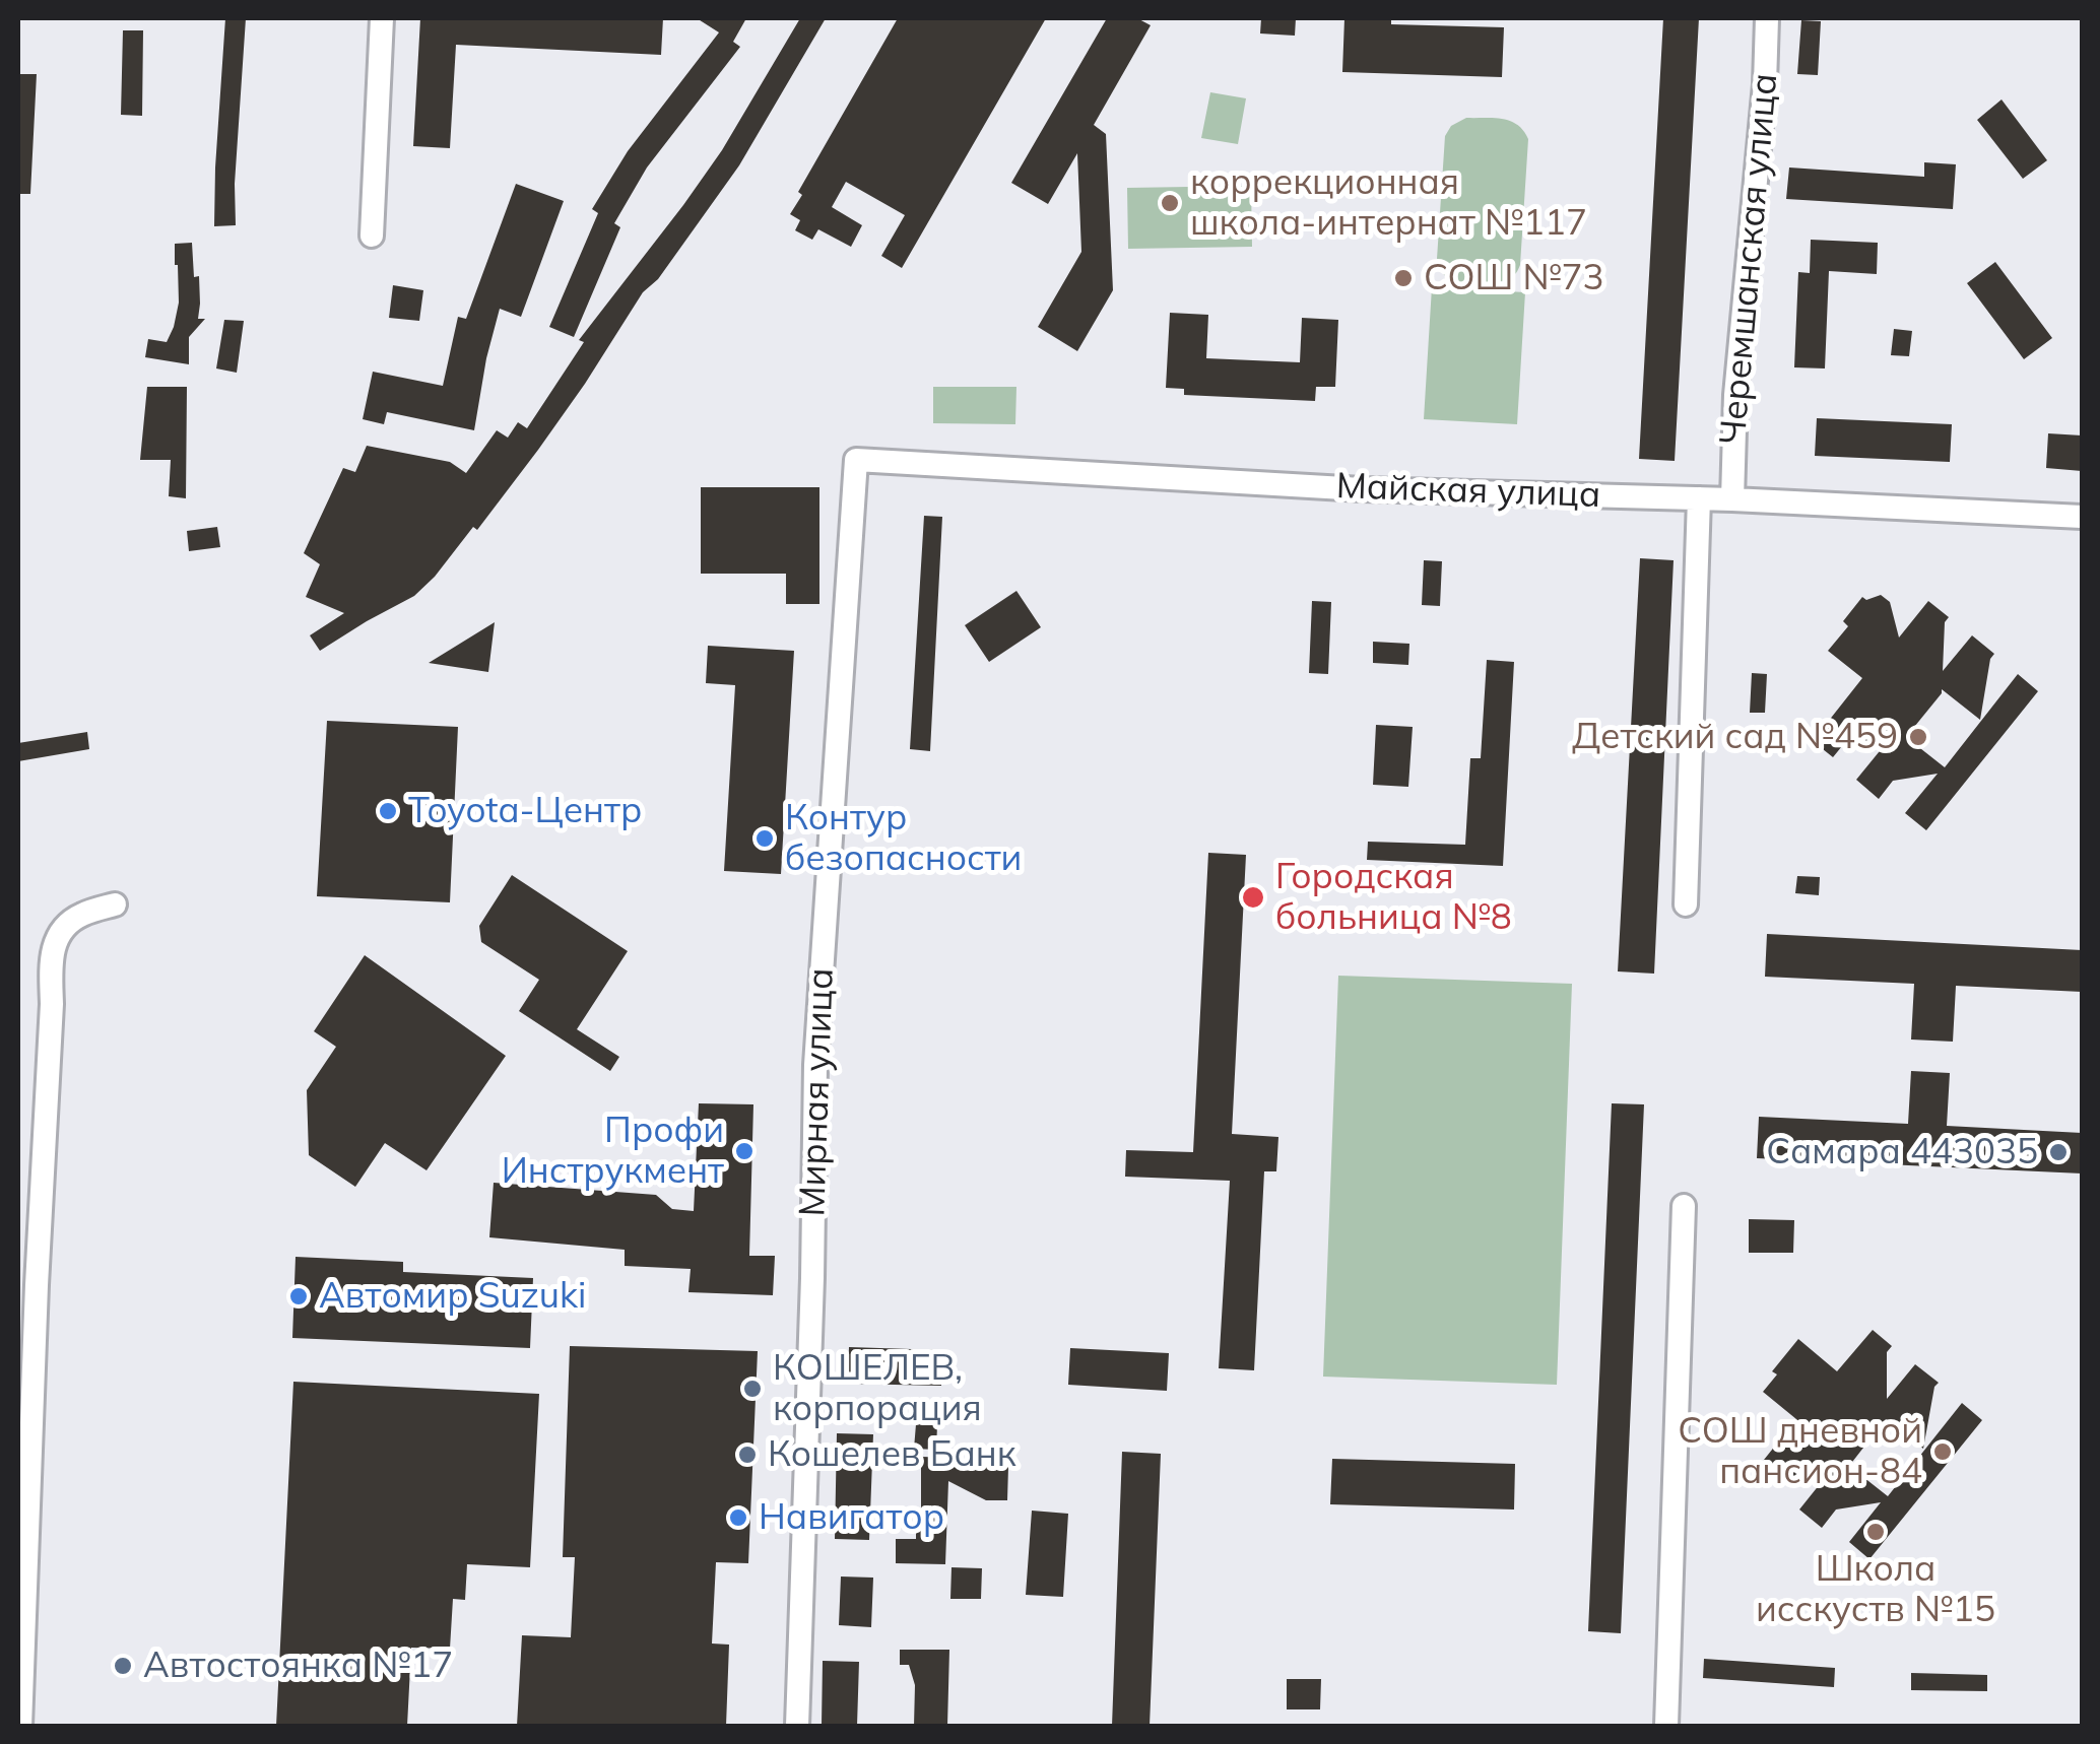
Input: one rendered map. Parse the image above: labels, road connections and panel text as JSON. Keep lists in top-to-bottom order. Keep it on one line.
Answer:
{"streets":{"street":["Черемшанская улица","Майская улица","Мирная улица"]},"crossings":[["Черемшанская улица","Майская улица"],["Майская улица","Мирная улица"]],"places":["коррекционная школа-интернат №117","СОШ №73","Детский сад №459","Toyota-Центр","Контур безопасности","Городская больница №8","Профи Инструкмент","Самара 443035","Автомир Suzuki","КОШЕЛЕВ, корпорация","СОШ дневной пансион-84","Кошелев Банк","Навигатор","Школа исскуств №15","Автостоянка №17"]}
